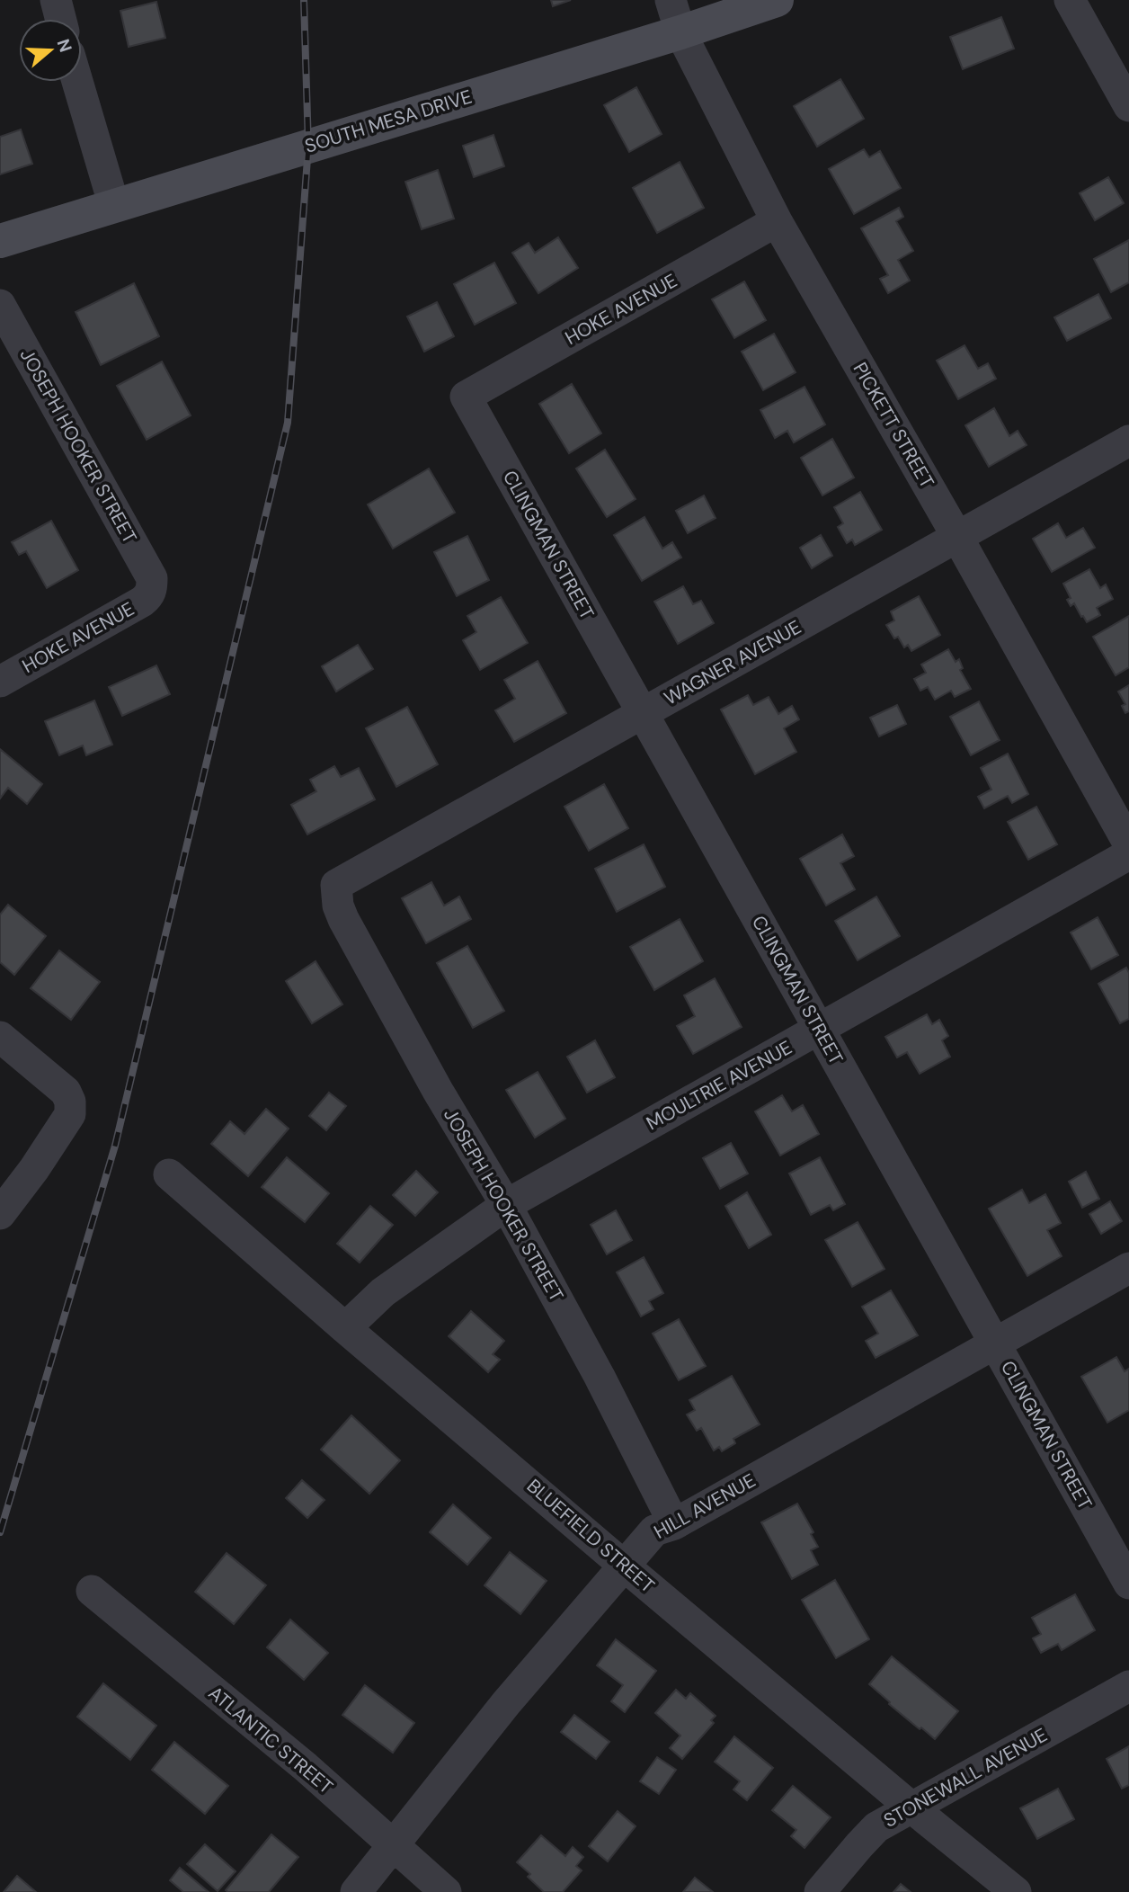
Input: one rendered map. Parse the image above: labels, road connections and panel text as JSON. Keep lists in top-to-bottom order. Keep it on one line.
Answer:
{"streets":{"main road":["SOUTH MESA DRIVE"],"street":["HOKE AVENUE","PICKETT STREET","JOSEPH HOOKER STREET","CLINGMAN STREET","WAGNER AVENUE","MOULTRIE AVENUE","HILL AVENUE","BLUEFIELD STREET","ATLANTIC STREET","STONEWALL AVENUE"]},"crossings":[["SOUTH MESA DRIVE","PICKETT STREET"],["HOKE AVENUE","PICKETT STREET"],["HOKE AVENUE","JOSEPH HOOKER STREET"],["HOKE AVENUE","CLINGMAN STREET"],["PICKETT STREET","WAGNER AVENUE"],["JOSEPH HOOKER STREET","WAGNER AVENUE"],["JOSEPH HOOKER STREET","MOULTRIE AVENUE"],["JOSEPH HOOKER STREET","HILL AVENUE"],["CLINGMAN STREET","WAGNER AVENUE"],["CLINGMAN STREET","MOULTRIE AVENUE"],["CLINGMAN STREET","HILL AVENUE"],["MOULTRIE AVENUE","BLUEFIELD STREET"],["HILL AVENUE","BLUEFIELD STREET"],["HILL AVENUE","ATLANTIC STREET"],["BLUEFIELD STREET","STONEWALL AVENUE"]],"north":"right"}
